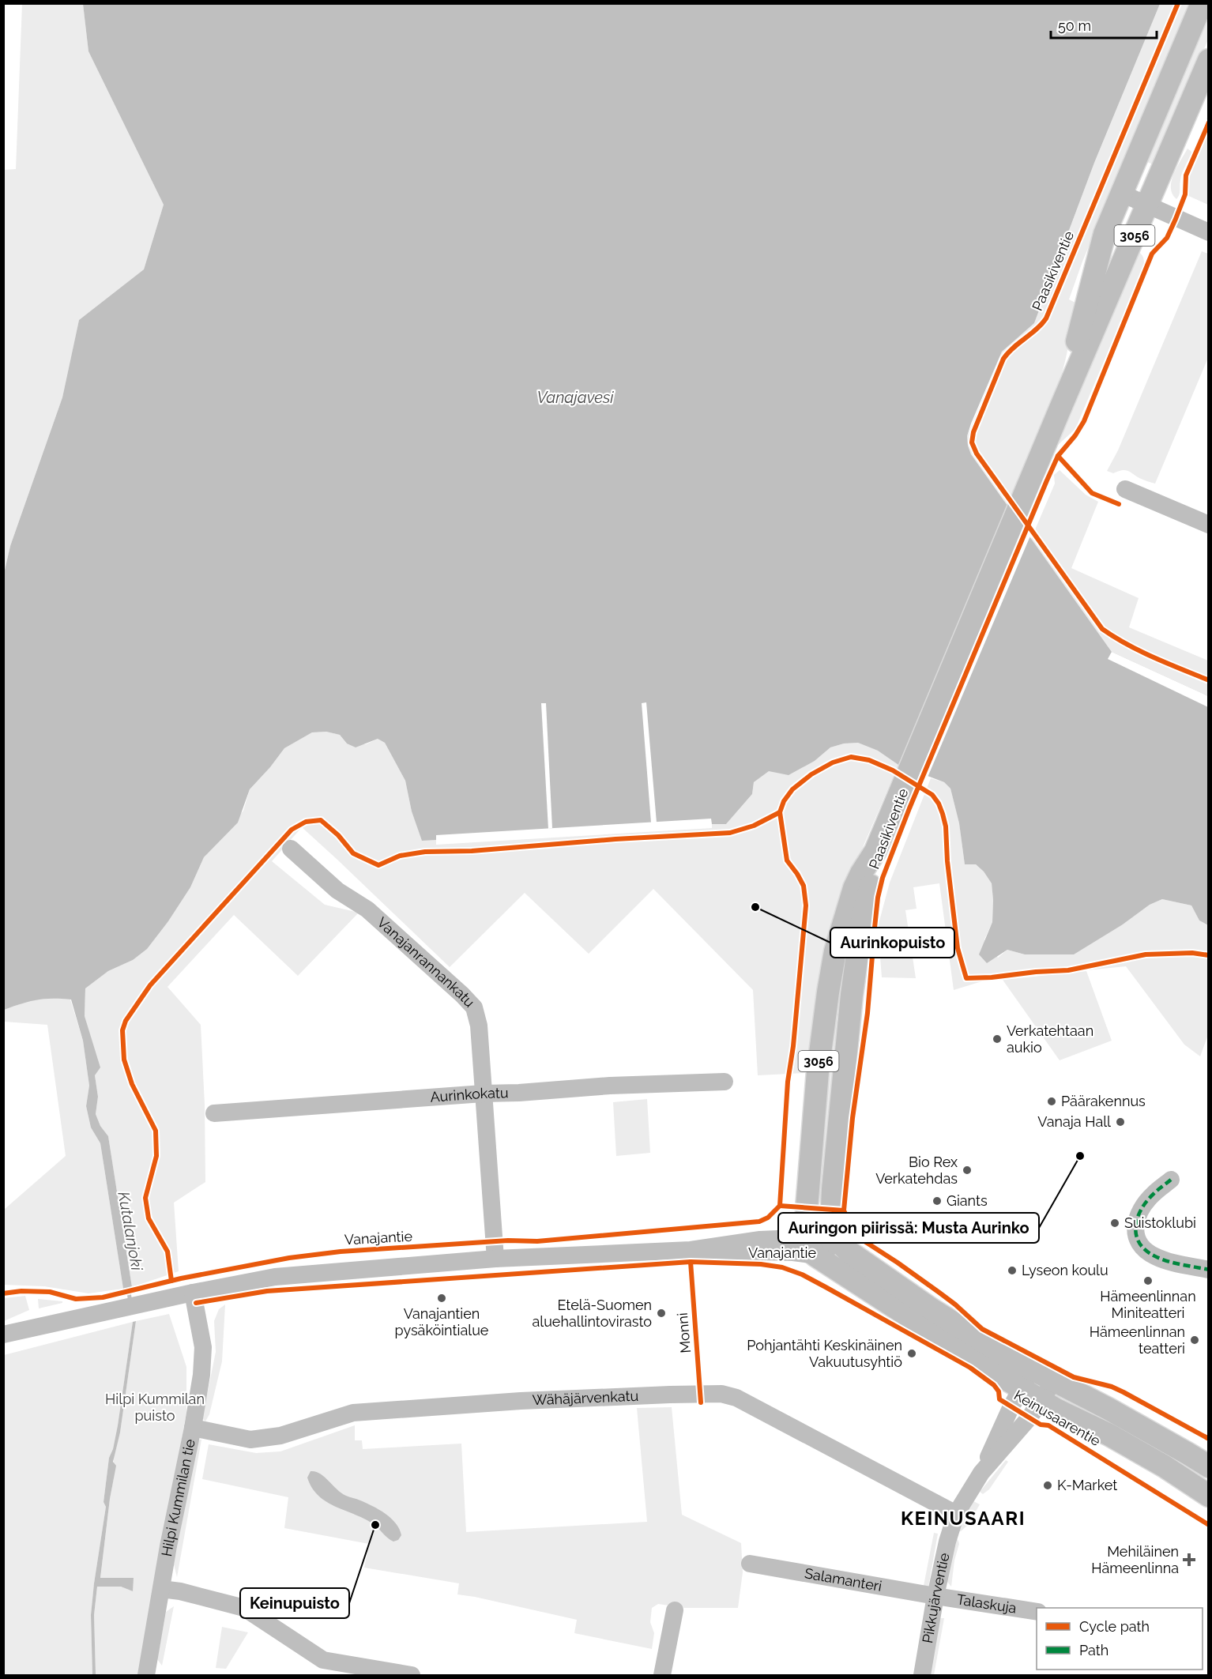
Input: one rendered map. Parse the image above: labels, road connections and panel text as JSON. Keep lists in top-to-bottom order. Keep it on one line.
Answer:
{"streets":{"main road":["3056","Paasikiventie","Keinusaarentie"],"street":["Vanajanrannankatu","Aurinkokatu","Vanajantie","Wähäjärvenkatu","Hilpi Kummilan tie","Salamanteri","Pikkujärventie","Talaskuja"],"cycle path":["Monni"]},"crossings":[["Paasikiventie","Vanajantie"],["Paasikiventie","Keinusaarentie"],["Vanajanrannankatu","Aurinkokatu"],["Vanajanrannankatu","Vanajantie"],["Vanajantie","Keinusaarentie"],["Vanajantie","Hilpi Kummilan tie"],["Wähäjärvenkatu","Hilpi Kummilan tie"],["Wähäjärvenkatu","Pikkujärventie"],["Keinusaarentie","Pikkujärventie"],["Salamanteri","Pikkujärventie"],["Salamanteri","Talaskuja"],["Pikkujärventie","Talaskuja"]],"districts":["KEINUSAARI"],"water":["Vanajavesi","Kutalanjoki"],"parks":["Hilpi Kummilan puisto"],"places":{"other":["Aurinkopuisto","Verkatehtaan aukio","Päärakennus","Vanaja Hall","Auringon piirissä: Musta Aurinko","Bio Rex Verkatehdas","Giants","Suistoklubi","Lyseon koulu","Hämeenlinnan Miniteatteri","Vanajantien pysäköintialue","Etelä-Suomen aluehallintovirasto","Hämeenlinnan teatteri","Pohjantähti Keskinäinen Vakuutusyhtiö","K-Market","Keinupuisto"],"health":["Mehiläinen Hämeenlinna"]},"legend":["Cycle path","Path"],"scale_bar":"50 m"}
